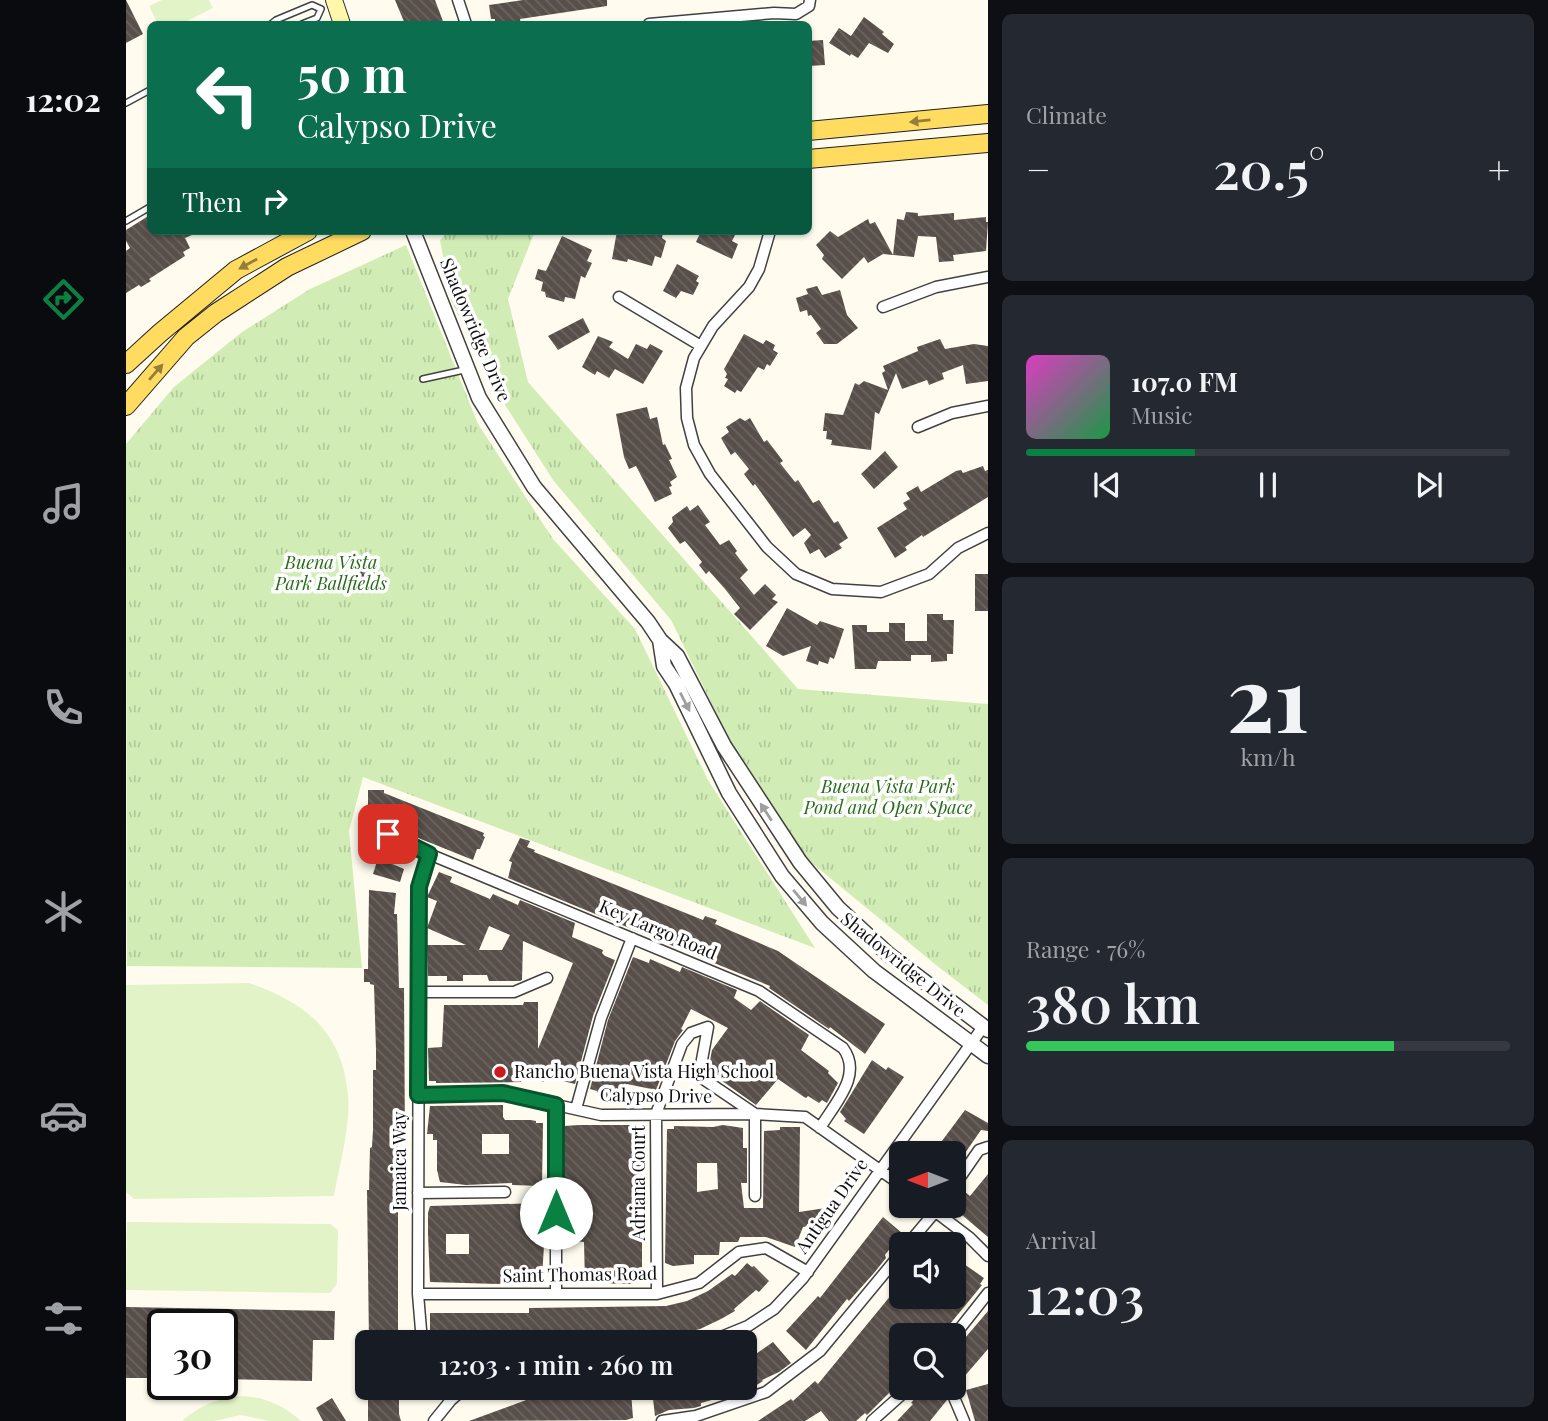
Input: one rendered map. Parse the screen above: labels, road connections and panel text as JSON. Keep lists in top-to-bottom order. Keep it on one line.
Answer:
{"streets":{"street":["Shadowridge Drive","Key Largo Road","Calypso Drive","Jamaica Way","Adriana Court","Antigua Drive","Saint Thomas Road"]},"crossings":[["Shadowridge Drive","Antigua Drive"],["Key Largo Road","Calypso Drive"],["Key Largo Road","Jamaica Way"],["Calypso Drive","Jamaica Way"],["Calypso Drive","Adriana Court"],["Calypso Drive","Antigua Drive"],["Jamaica Way","Saint Thomas Road"],["Adriana Court","Saint Thomas Road"],["Antigua Drive","Saint Thomas Road"]],"parks":["Buena Vista Park Ballfields","Buena Vista Park Pond and Open Space"],"places":["Rancho Buena Vista High School"],"north":"left","page":{"tabs":"12:02","tile":["Climate",["21","km/h"],["Range · 76%","380 km"],["Arrival","12:03"]],"turn":["50 m","Calypso Drive"],"heat":["−","20.5°","+"],"then":"Then","song":["107.0 FM","Music"],"limit":"30","trip":"12:03 · 1 min · 260 m"}}
